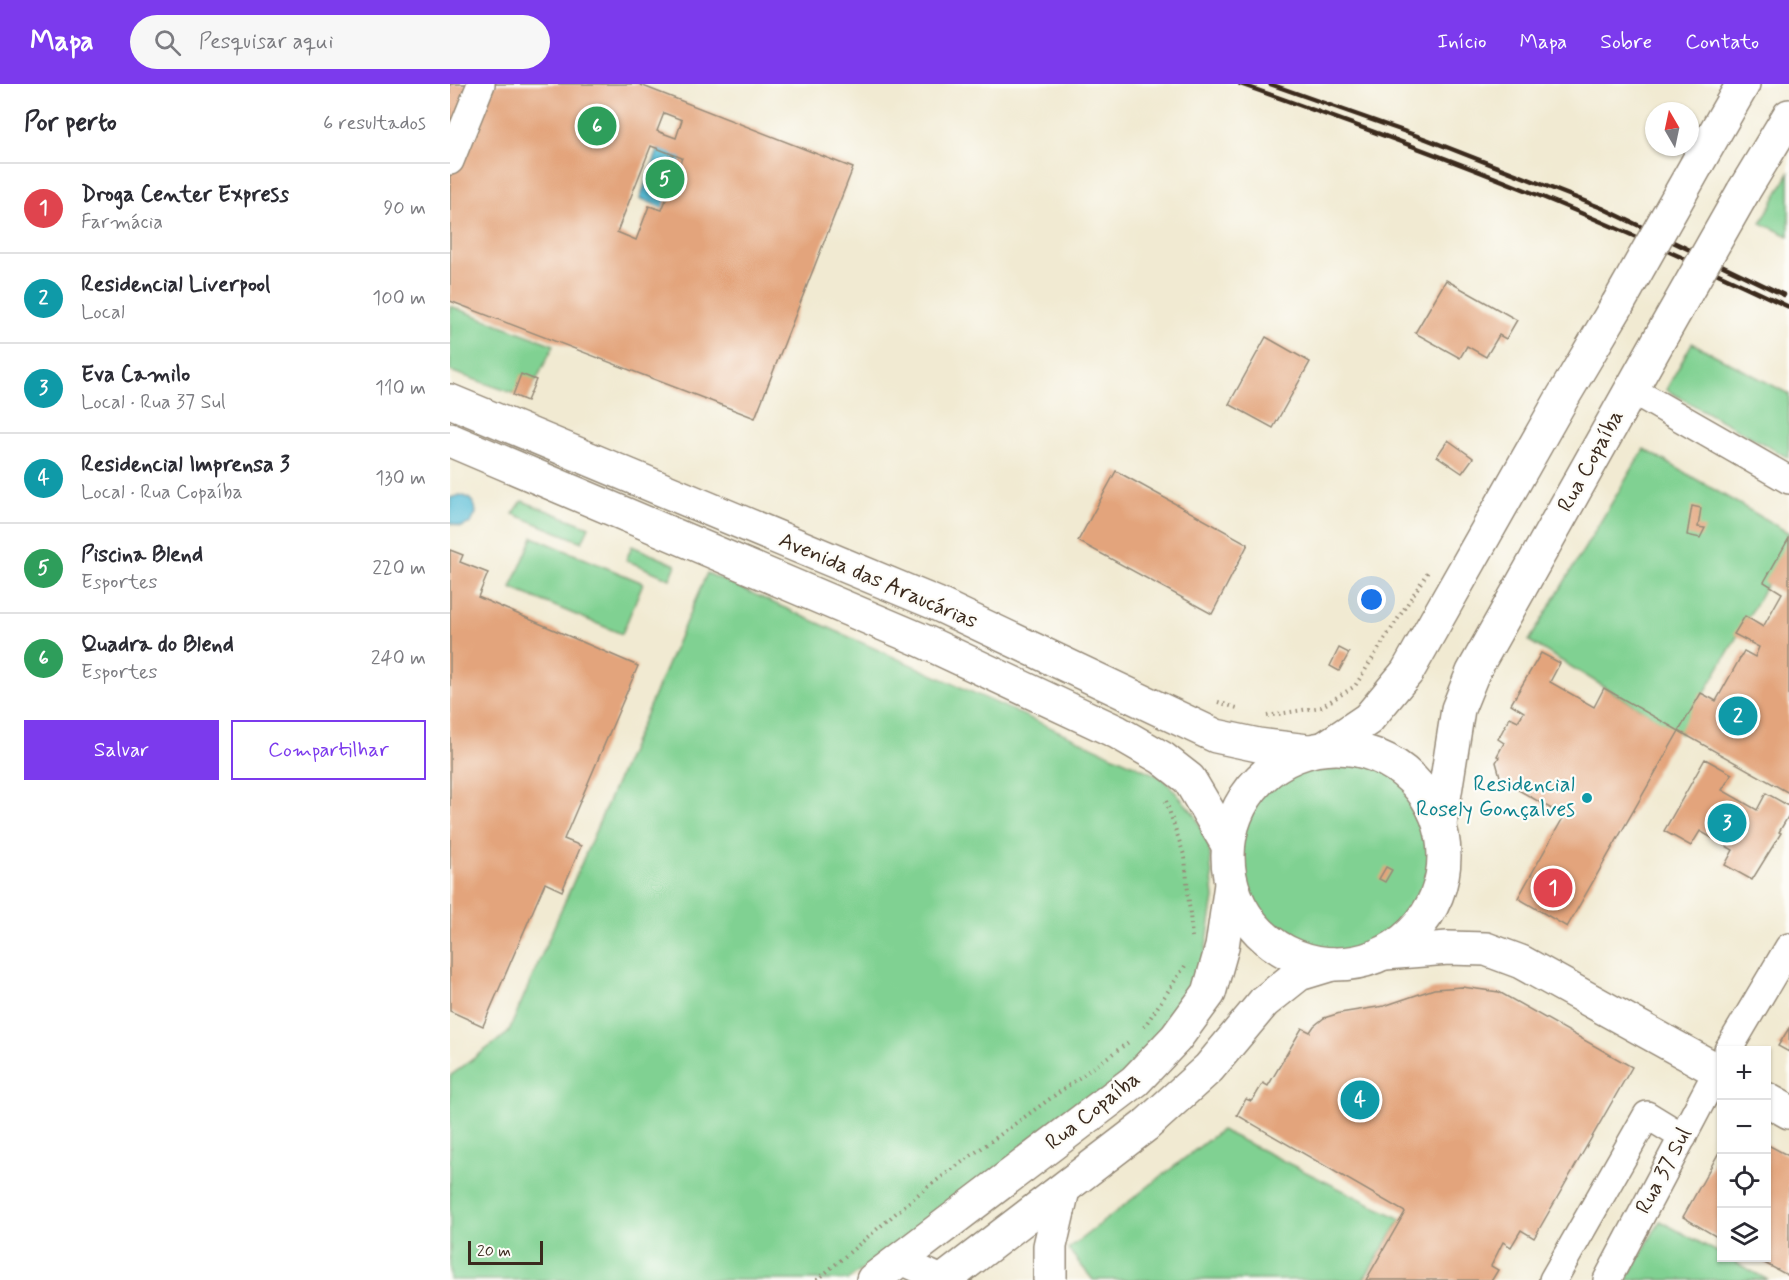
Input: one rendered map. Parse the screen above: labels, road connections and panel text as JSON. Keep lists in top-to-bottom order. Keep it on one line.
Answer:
{"streets":{"main road":["Rua Copaíba","Avenida das Araucárias"],"street":["Rua 37 Sul"]},"crossings":[["Rua Copaíba","Avenida das Araucárias"]],"places":["Residencial Rosely Gonçalves"],"scale_bar":"20 m","north":"top","page":{"header":"Mapa","search":"Pesquisar aqui","nav":["Início","Mapa","Sobre","Contato"],"heading":["Por perto","6 resultados"],"pins":["6","5","2","3","1","4"],"list":[{"mark":"1","name":"Droga Center Express","note":"Farmácia","value":"90 m"},{"mark":"2","name":"Residencial Liverpool","note":"Local","value":"100 m"},{"mark":"3","name":"Eva Camilo","note":"Local · Rua 37 Sul","value":"110 m"},{"mark":"4","name":"Residencial Imprensa 3","note":"Local · Rua Copaíba","value":"130 m"},{"mark":"5","name":"Piscina Blend","note":"Esportes","value":"220 m"},{"mark":"6","name":"Quadra do Blend","note":"Esportes","value":"240 m"}],"buttons":["Salvar","Compartilhar"],"map_buttons":["+","−"],"scale":"20 m"}}
